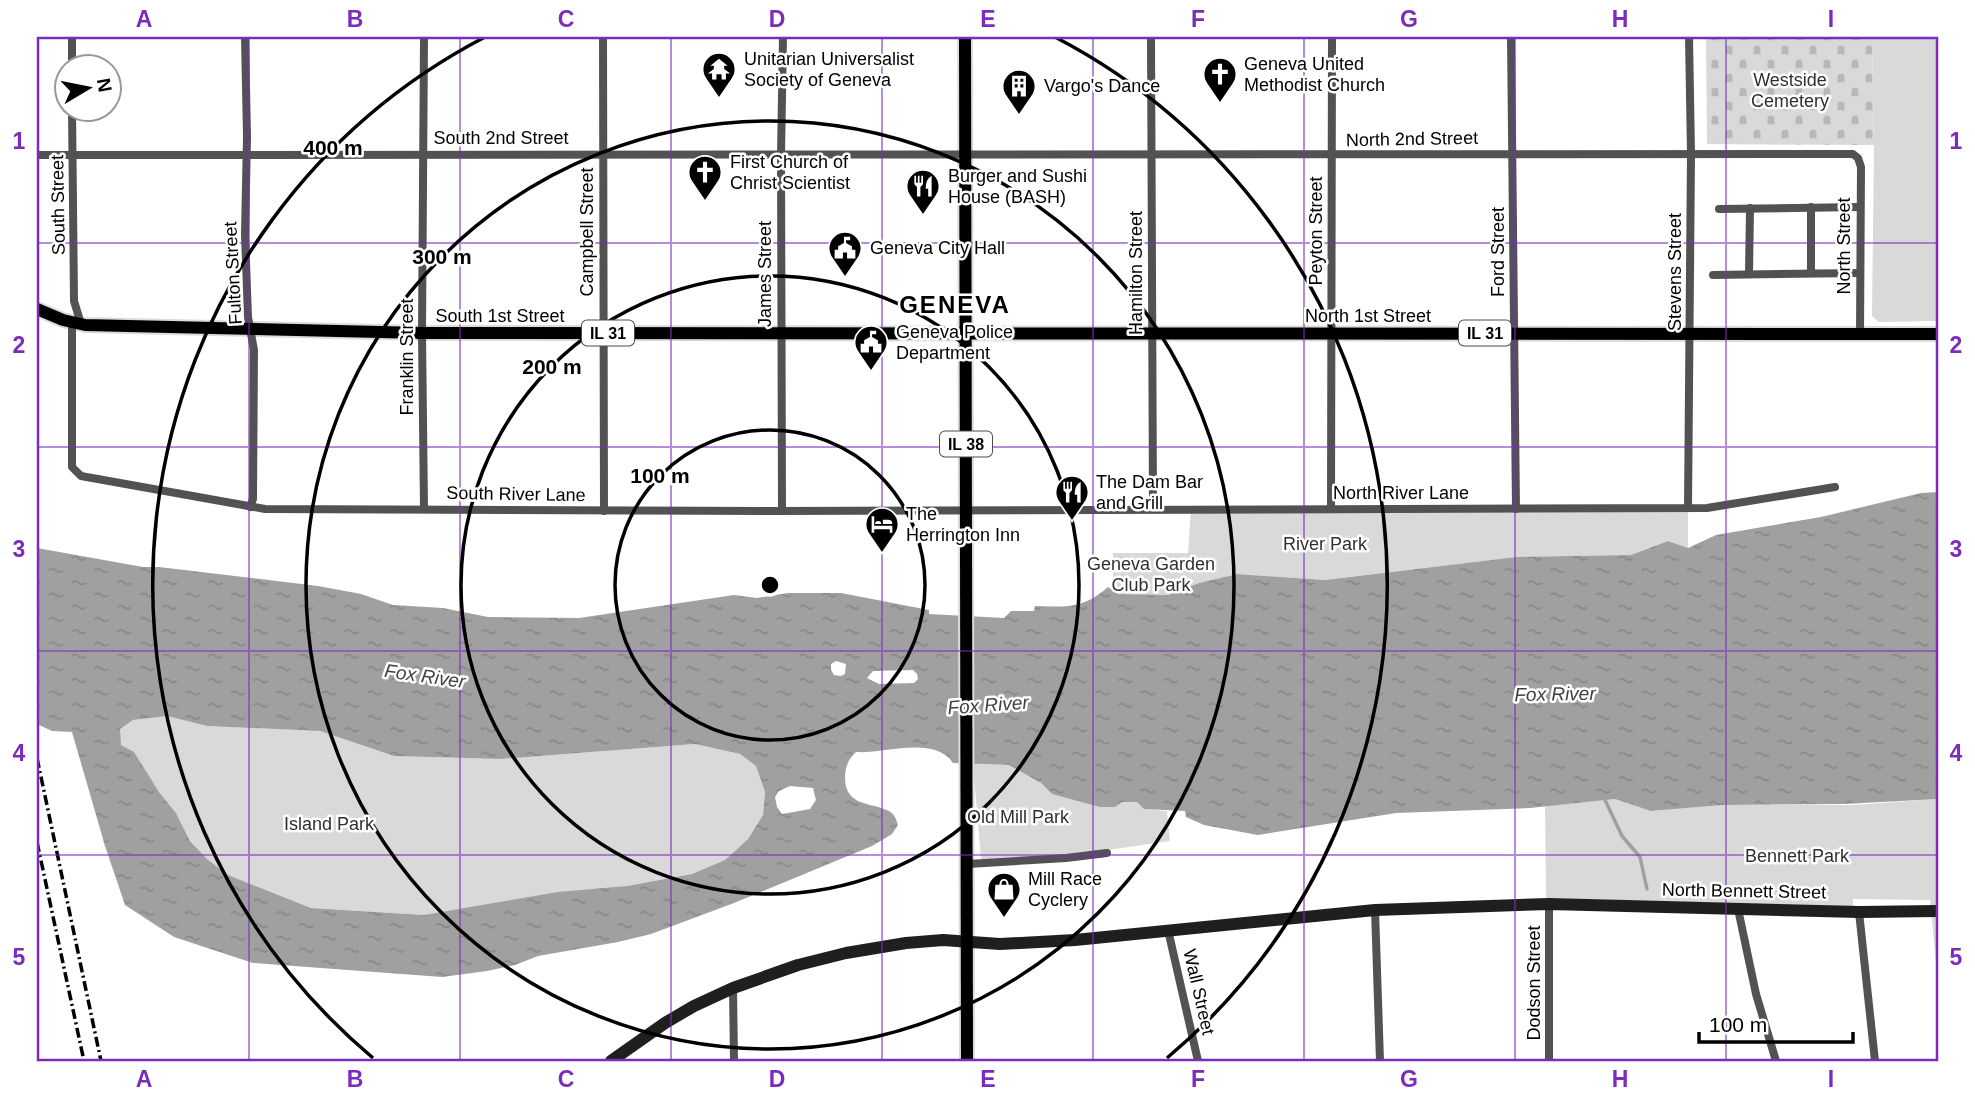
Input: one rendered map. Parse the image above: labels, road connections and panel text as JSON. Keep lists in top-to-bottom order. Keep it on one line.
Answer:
{"streets":{"main road":["South 1st Street","North 1st Street","IL 31","IL 38","North Bennett Street"],"street":["South 2nd Street","North 2nd Street","South Street","Peyton Street","Campbell Street","North Street","Ford Street","Stevens Street","Fulton Street","Hamilton Street","James Street","Franklin Street","North River Lane","South River Lane","Dodson Street","Wall Street"]},"crossings":[["South 2nd Street","North 2nd Street"],["South 2nd Street","South Street"],["South 2nd Street","Campbell Street"],["South 2nd Street","Fulton Street"],["South 2nd Street","James Street"],["South 2nd Street","Franklin Street"],["South 2nd Street","IL 38"],["North 2nd Street","Peyton Street"],["North 2nd Street","North Street"],["North 2nd Street","Ford Street"],["North 2nd Street","Stevens Street"],["North 2nd Street","Hamilton Street"],["North 2nd Street","IL 38"],["South Street","South 1st Street"],["South Street","South River Lane"],["Peyton Street","North 1st Street"],["Peyton Street","North River Lane"],["Campbell Street","South 1st Street"],["Campbell Street","South River Lane"],["North Street","North 1st Street"],["Ford Street","North 1st Street"],["Ford Street","North River Lane"],["Stevens Street","North 1st Street"],["Stevens Street","North River Lane"],["Fulton Street","South 1st Street"],["Fulton Street","South River Lane"],["Hamilton Street","North 1st Street"],["Hamilton Street","North River Lane"],["James Street","South 1st Street"],["James Street","South River Lane"],["South 1st Street","North 1st Street"],["South 1st Street","Franklin Street"],["South 1st Street","IL 38"],["North 1st Street","IL 38"],["Franklin Street","South River Lane"],["IL 38","North River Lane"],["IL 38","South River Lane"],["IL 38","North Bennett Street"],["North River Lane","South River Lane"],["North Bennett Street","Dodson Street"],["North Bennett Street","Wall Street"]],"districts":["GENEVA"],"water":["Fox River"],"parks":["Westside Cemetery","River Park","Geneva Garden Club Park","Old Mill Park","Island Park","Bennett Park"],"places":{"temple":["Unitarian Universalist Society of Geneva"],"church":["Geneva United Methodist Church","First Church of Christ Scientist"],"building":["Vargo's Dance"],"restaurant":["Burger and Sushi House (BASH)","The Dam Bar and Grill"],"public building":["Geneva City Hall","Geneva Police Department"],"hotel":["The Herrington Inn"],"shop":["Mill Race Cyclery"]},"scale_bar":"100 m","north":"right","grid":{"columns":["A","B","C","D","E","F","G","H","I"],"rows":["1","2","3","4","5"]},"rings":["400 m","300 m","200 m","100 m"]}
